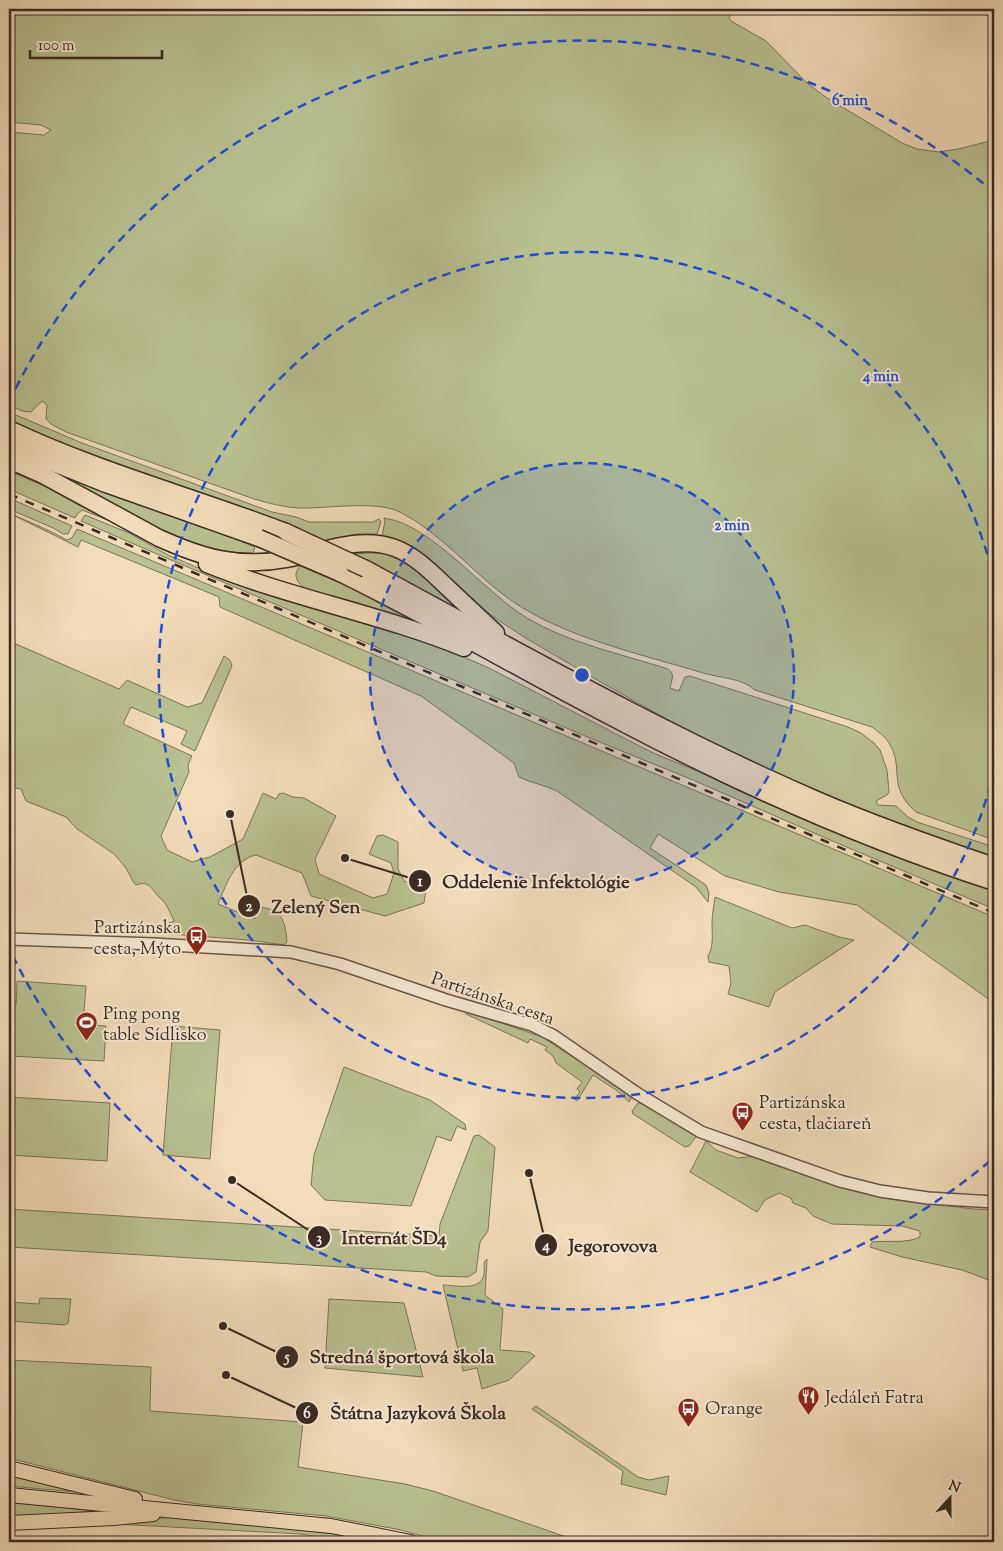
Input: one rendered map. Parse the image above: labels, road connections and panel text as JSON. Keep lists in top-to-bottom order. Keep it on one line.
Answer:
{"streets":{"street":["Partizánska cesta"]},"places":{"other":["Zelený Sen","Oddelenie Infektológie","Jegorovova","Internát ŠD4","Stredná športová škola","Štátna Jazyková Škola"],"bus stop":["Partizánska cesta, Mýto","Partizánska cesta, tlačiareň","Orange"],"sports":["Ping pong table Sídlisko"],"restaurant":["Jedáleň Fatra"]},"scale_bar":"100 m","north":"top","rings":["6 min","4 min","2 min"]}
